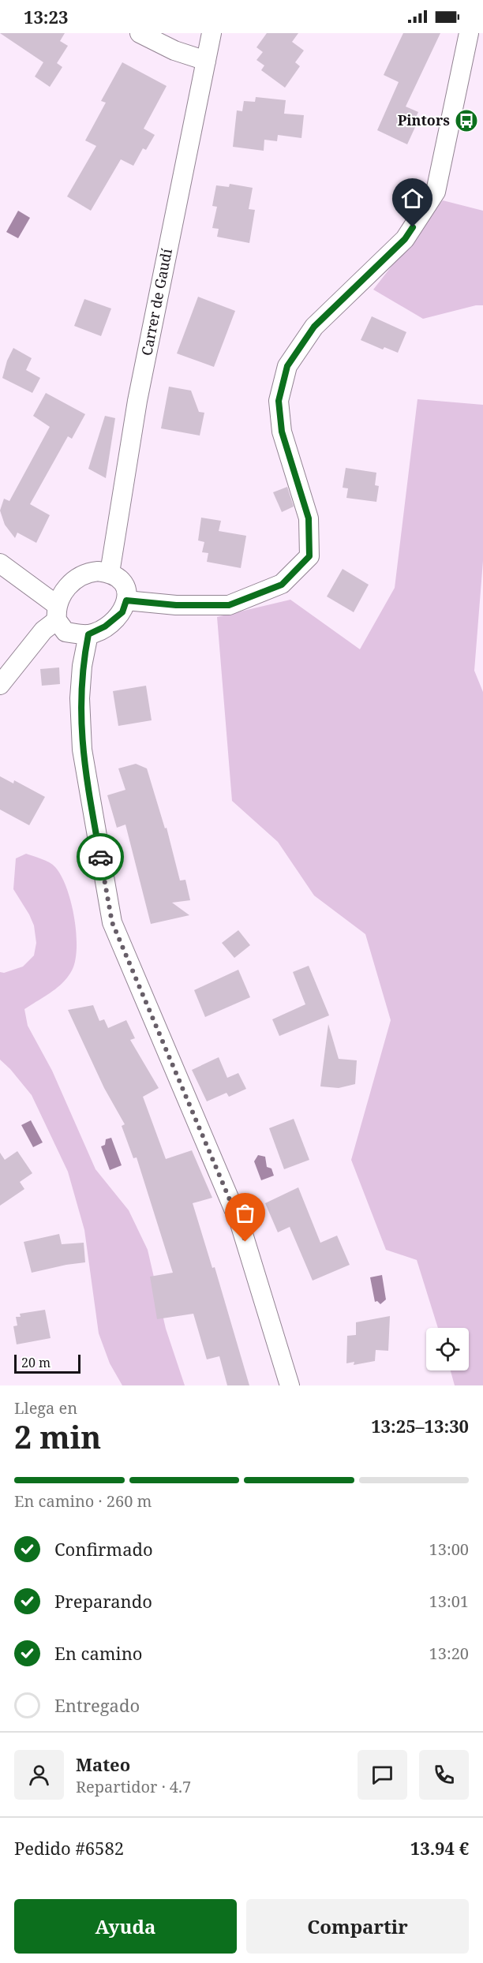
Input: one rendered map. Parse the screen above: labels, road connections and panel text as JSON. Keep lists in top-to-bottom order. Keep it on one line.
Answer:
{"streets":{"street":["Carrer de Gaudí"]},"places":{"bus stop":["Pintors"]},"scale_bar":"20 m","page":{"status":"13:23","scale":"20 m","heading":["2 min","Llega en","13:25–13:30"],"panel":["Mateo","Repartidor · 4.7","Pedido #6582","13.94 €"],"bar":"En camino · 260 m","list":[["Confirmado","13:00"],["Preparando","13:01"],["En camino","13:20"],"Entregado"],"buttons":["Ayuda","Compartir"]}}
